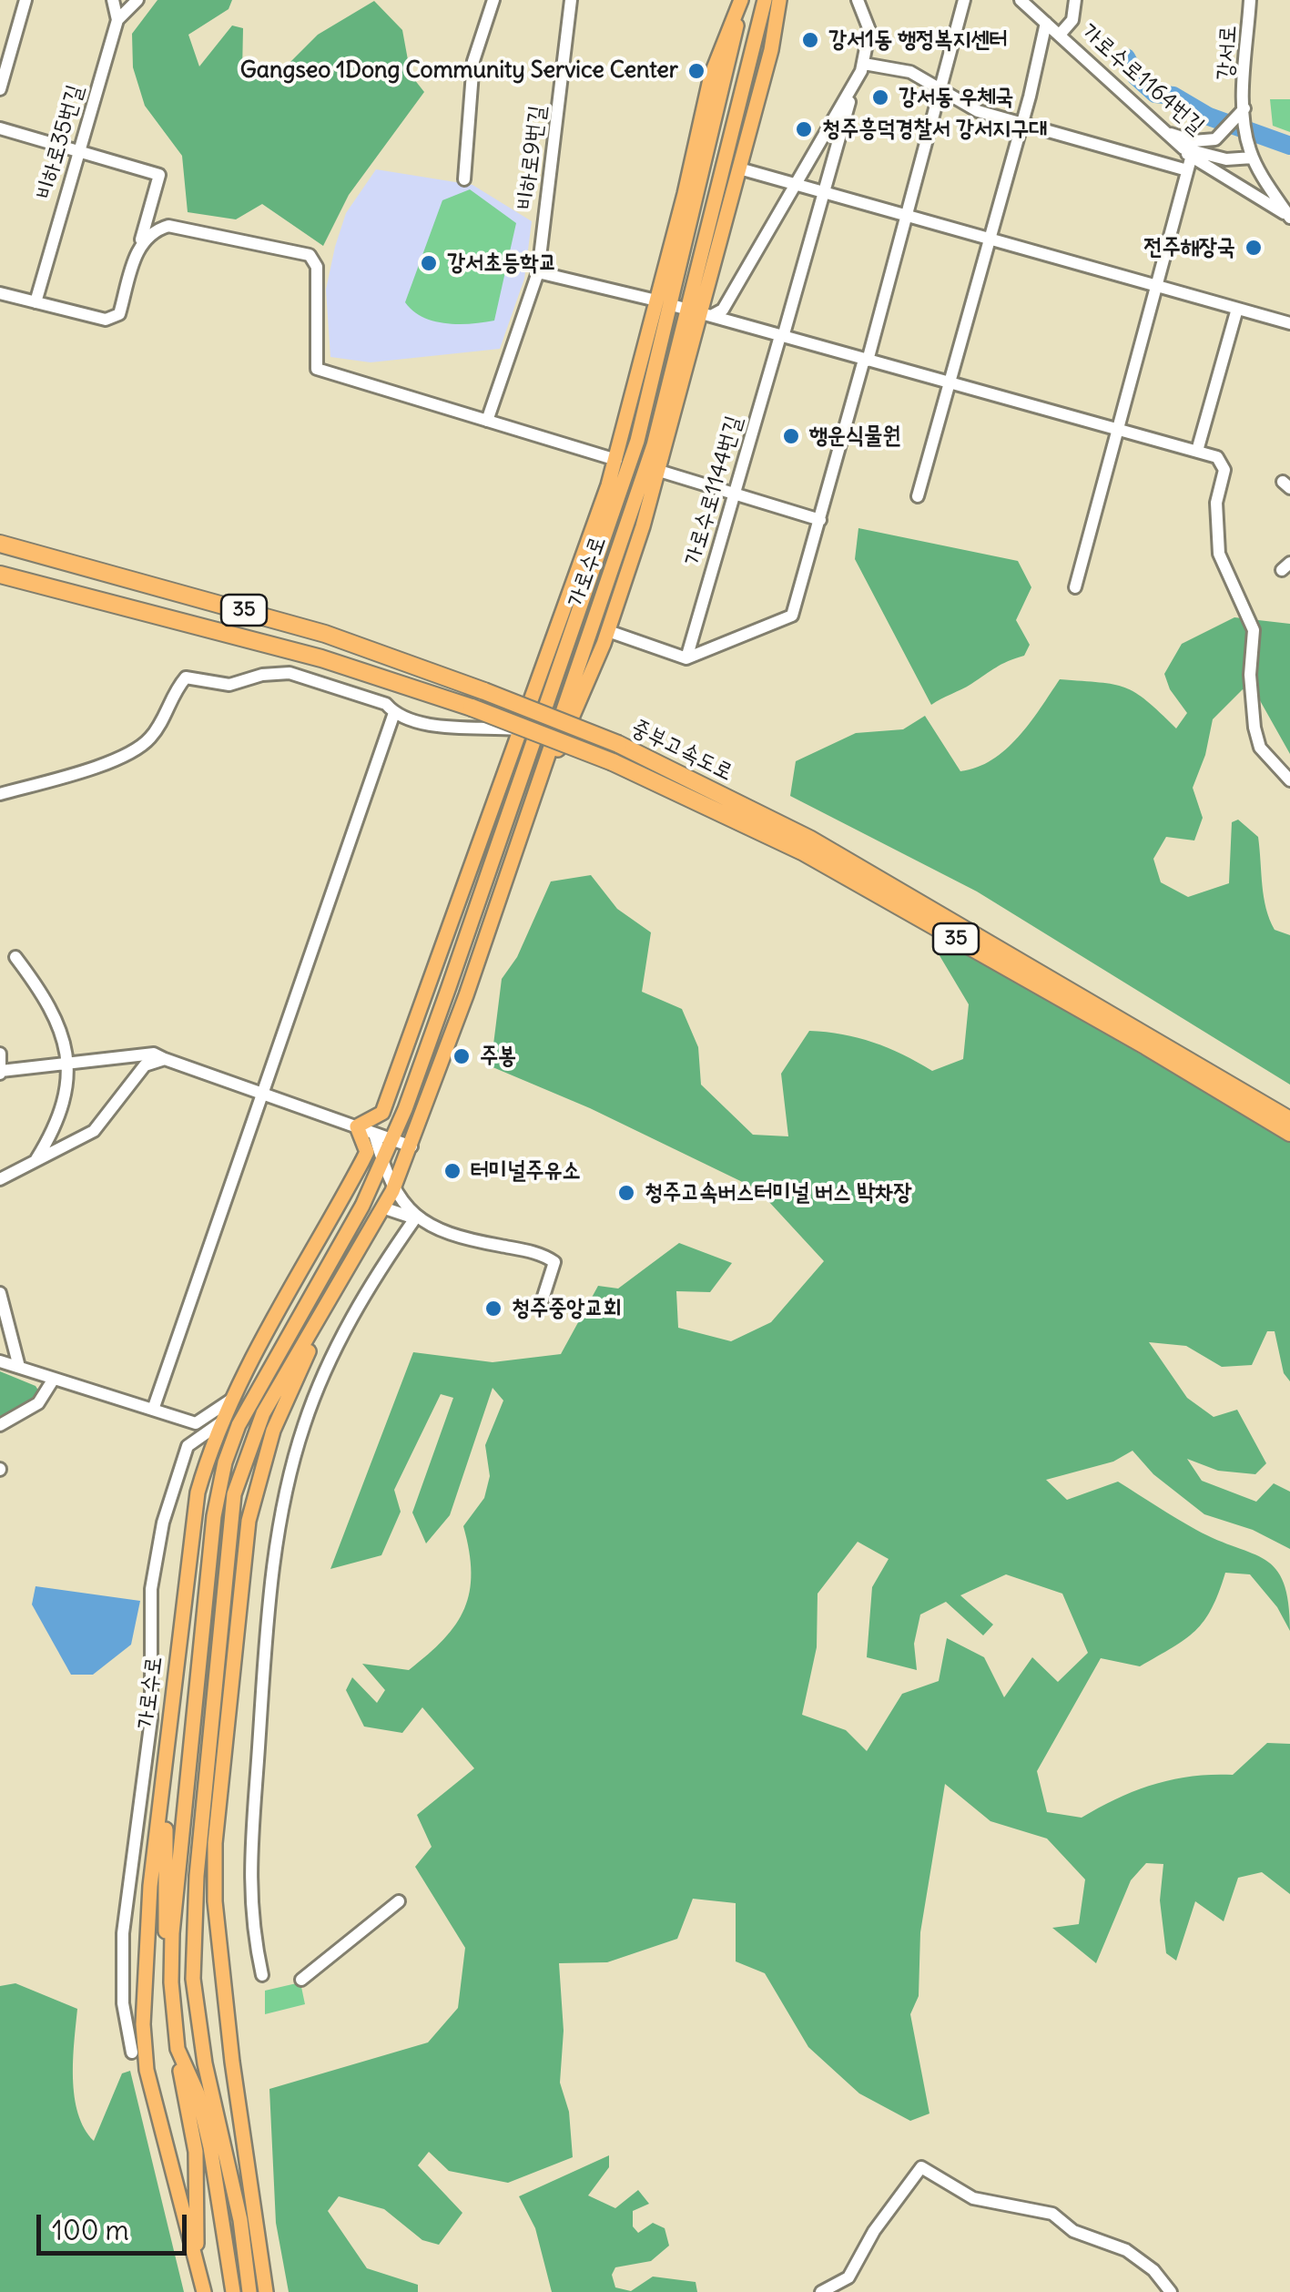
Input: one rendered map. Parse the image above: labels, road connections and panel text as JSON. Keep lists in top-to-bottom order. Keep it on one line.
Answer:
{"streets":{"highway":["35","중부고속도로"],"main road":["가로수로"],"street":["강서로","가로수로1164번길","비하로35번길","비하로9번길","가로수로1144번길"]},"crossings":[["강서로","가로수로1164번길"]],"places":["강서1동 행정복지센터","Gangseo 1Dong Community Service Center","강서동 우체국","청주흥덕경찰서 강서지구대","전주해장국","강서초등학교","행운식물원","주봉","터미널주유소","청주고속버스터미널 버스 박차장","청주중앙교회"],"scale_bar":"100 m"}
